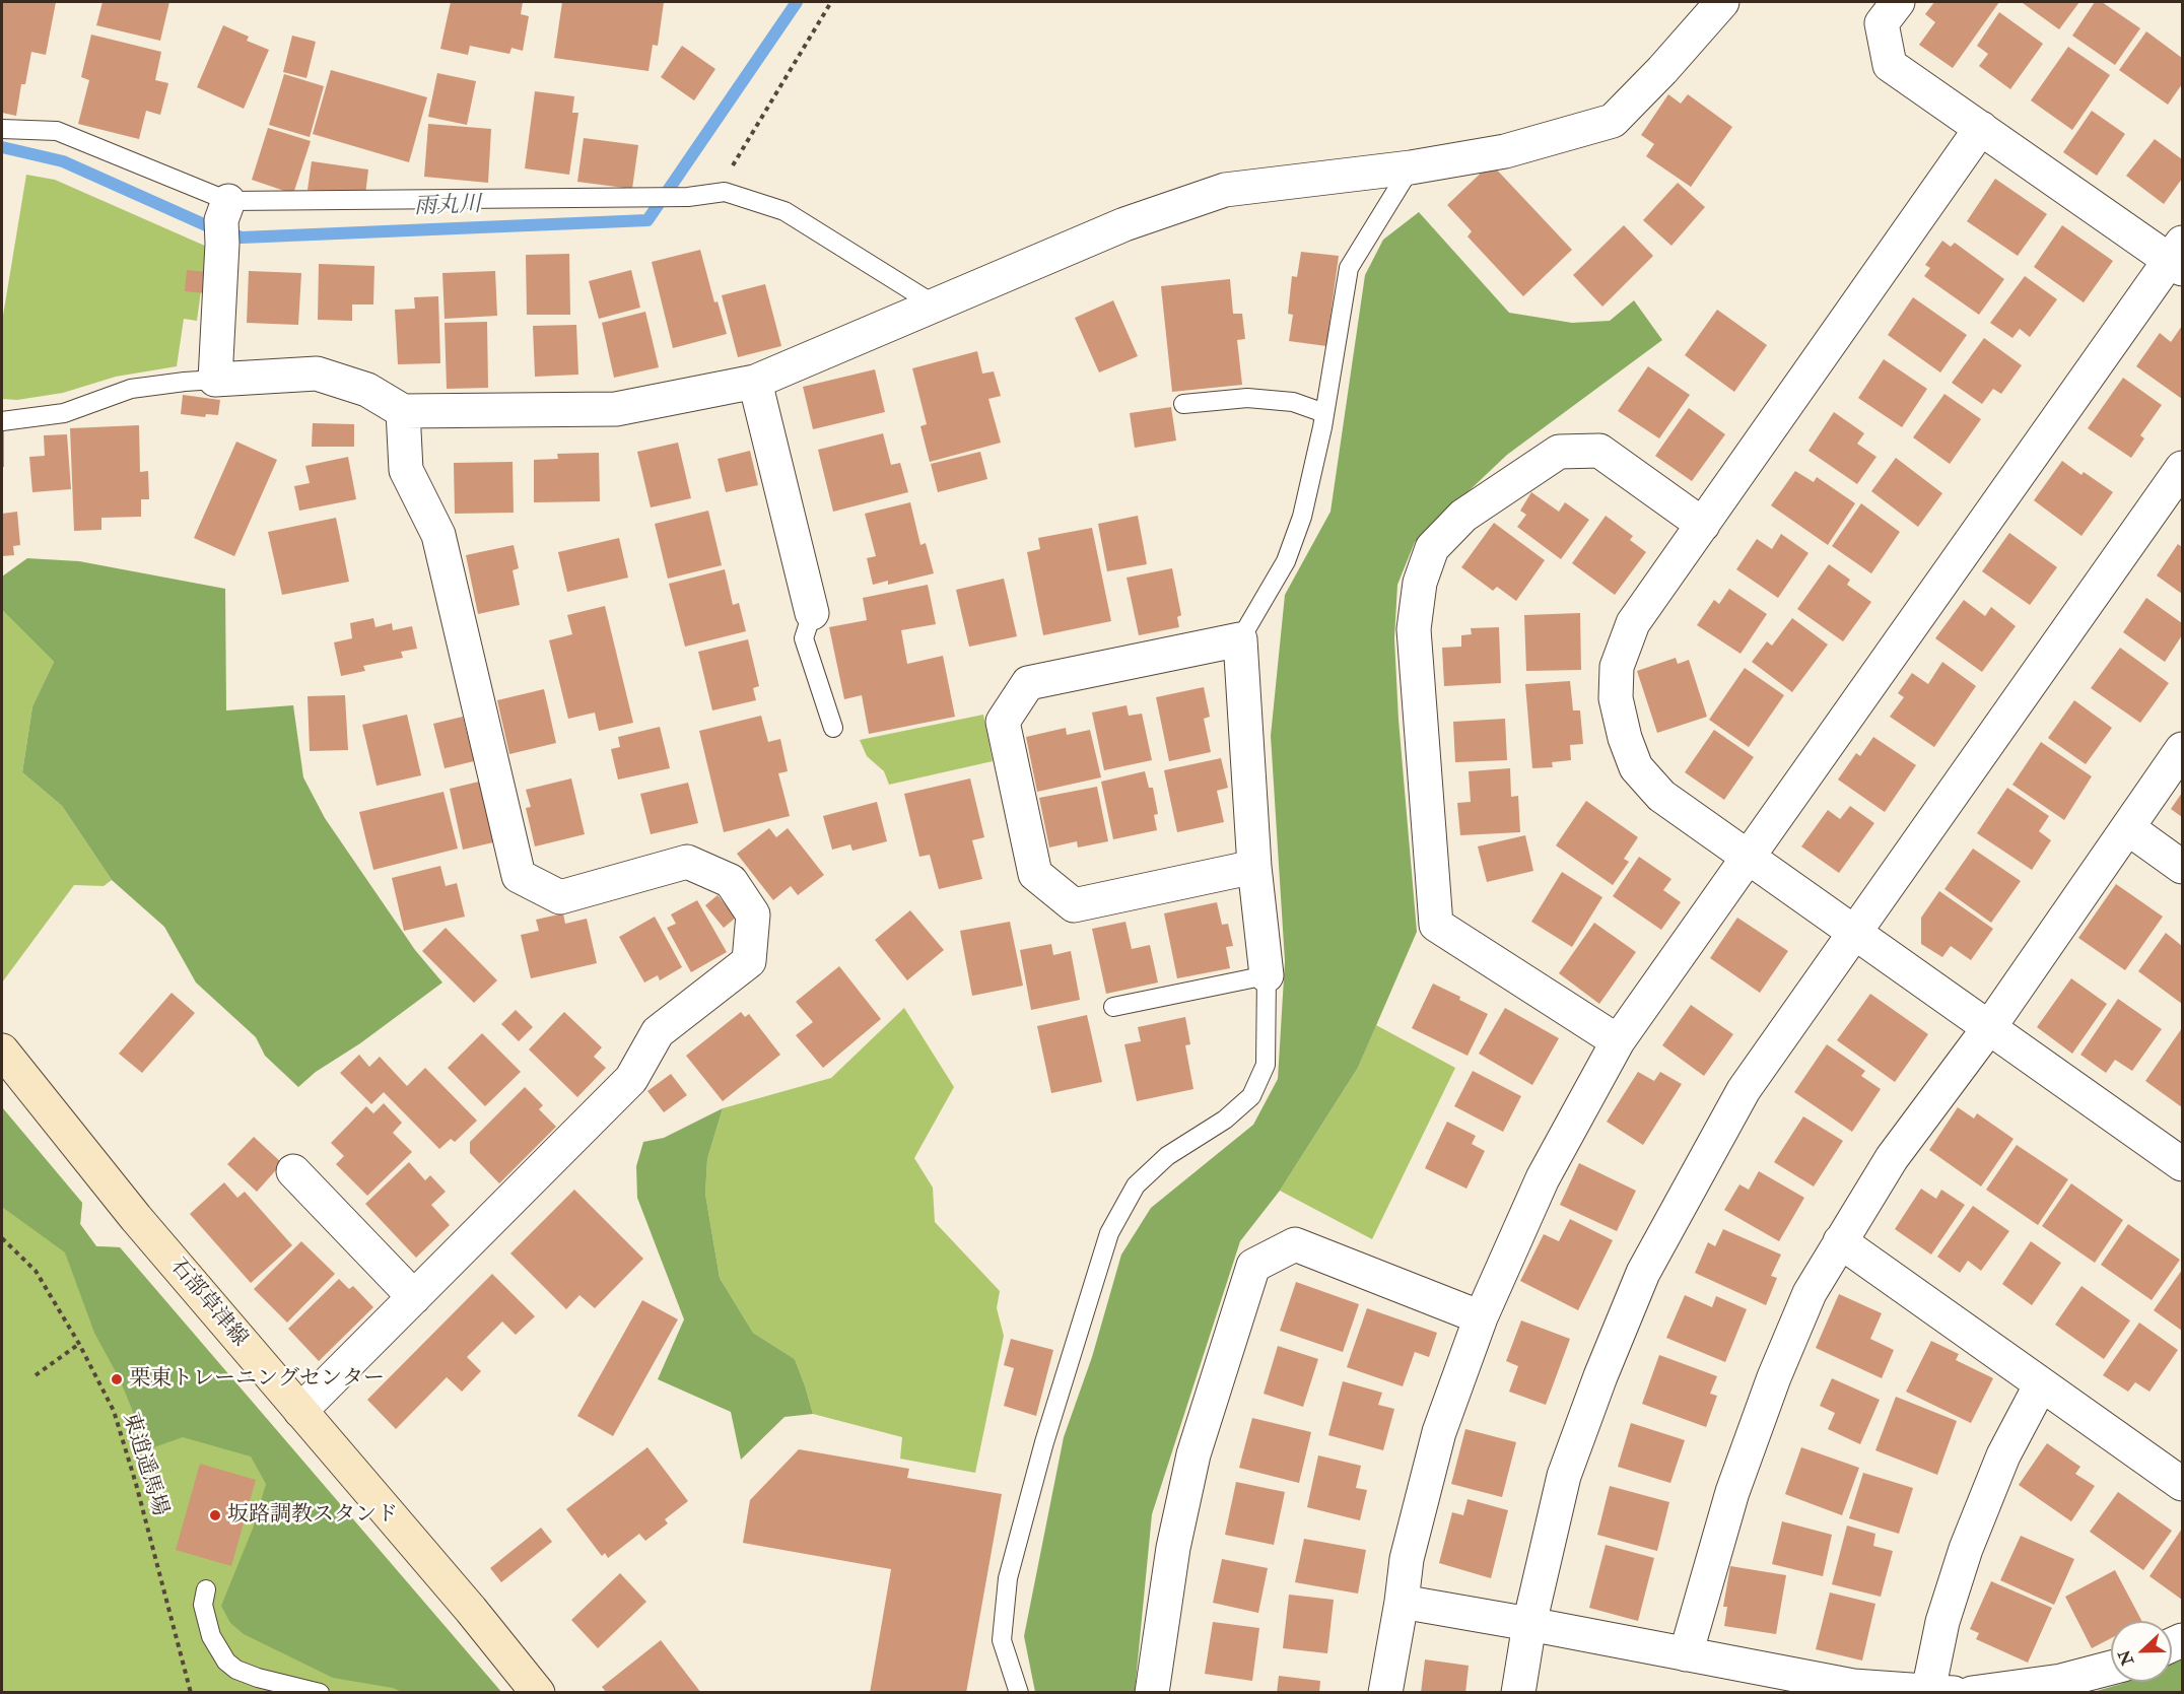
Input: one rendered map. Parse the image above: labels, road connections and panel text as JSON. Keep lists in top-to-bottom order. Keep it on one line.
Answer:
{"streets":{"main road":["石部草津線"],"path":["東逍遥馬場"]},"water":["雨丸川"],"places":["栗東トレーニングセンター","坂路調教スタンド"],"north":"left"}
